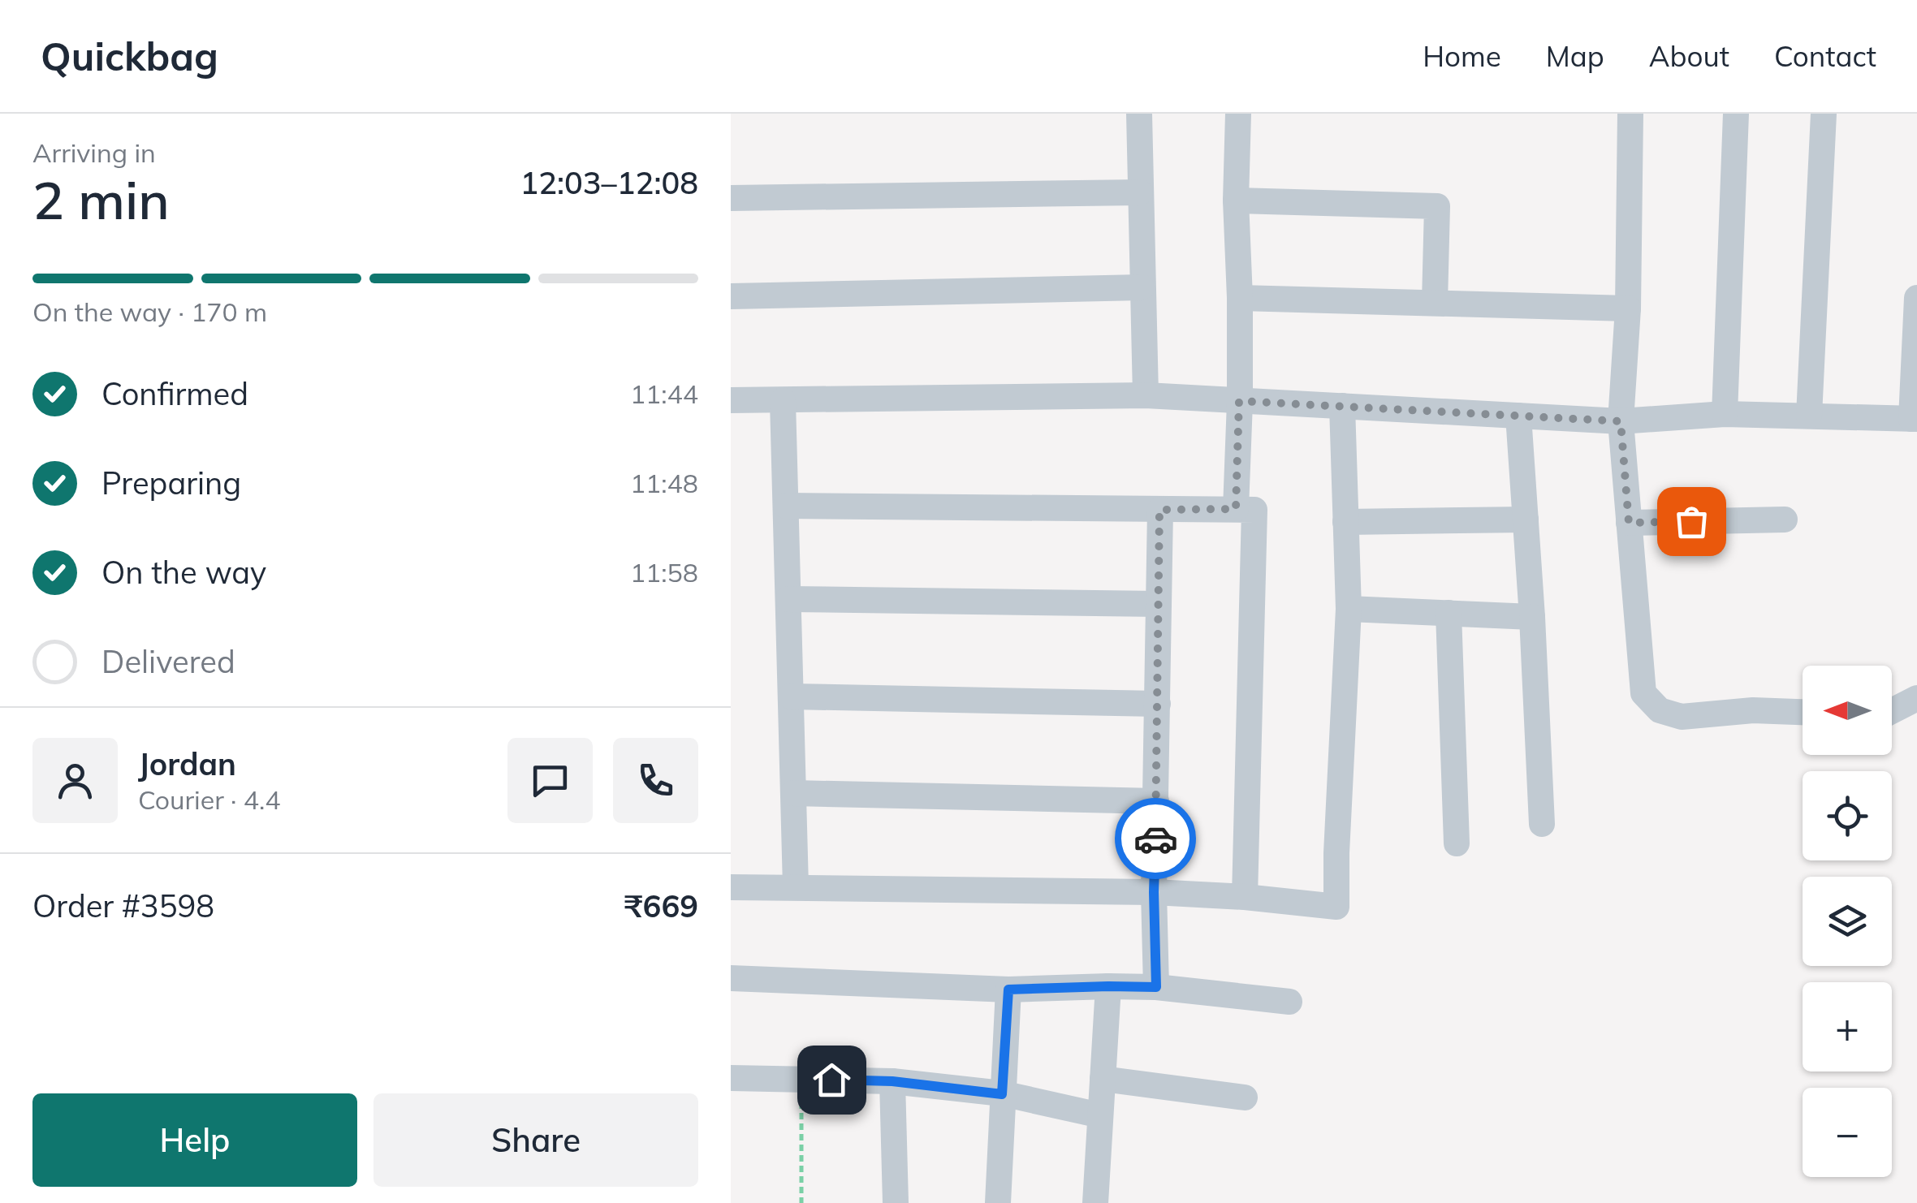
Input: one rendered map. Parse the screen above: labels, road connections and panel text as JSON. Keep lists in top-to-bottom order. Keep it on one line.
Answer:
{"north":"left","page":{"header":"Quickbag","nav":["Home","Map","About","Contact"],"heading":["2 min","Arriving in","12:03–12:08"],"panel":["Jordan","Courier · 4.4","Order #3598","₹669"],"bar":"On the way · 170 m","list":[["Confirmed","11:44"],["Preparing","11:48"],["On the way","11:58"],"Delivered"],"map_buttons":["+","−"],"buttons":["Help","Share"]}}
